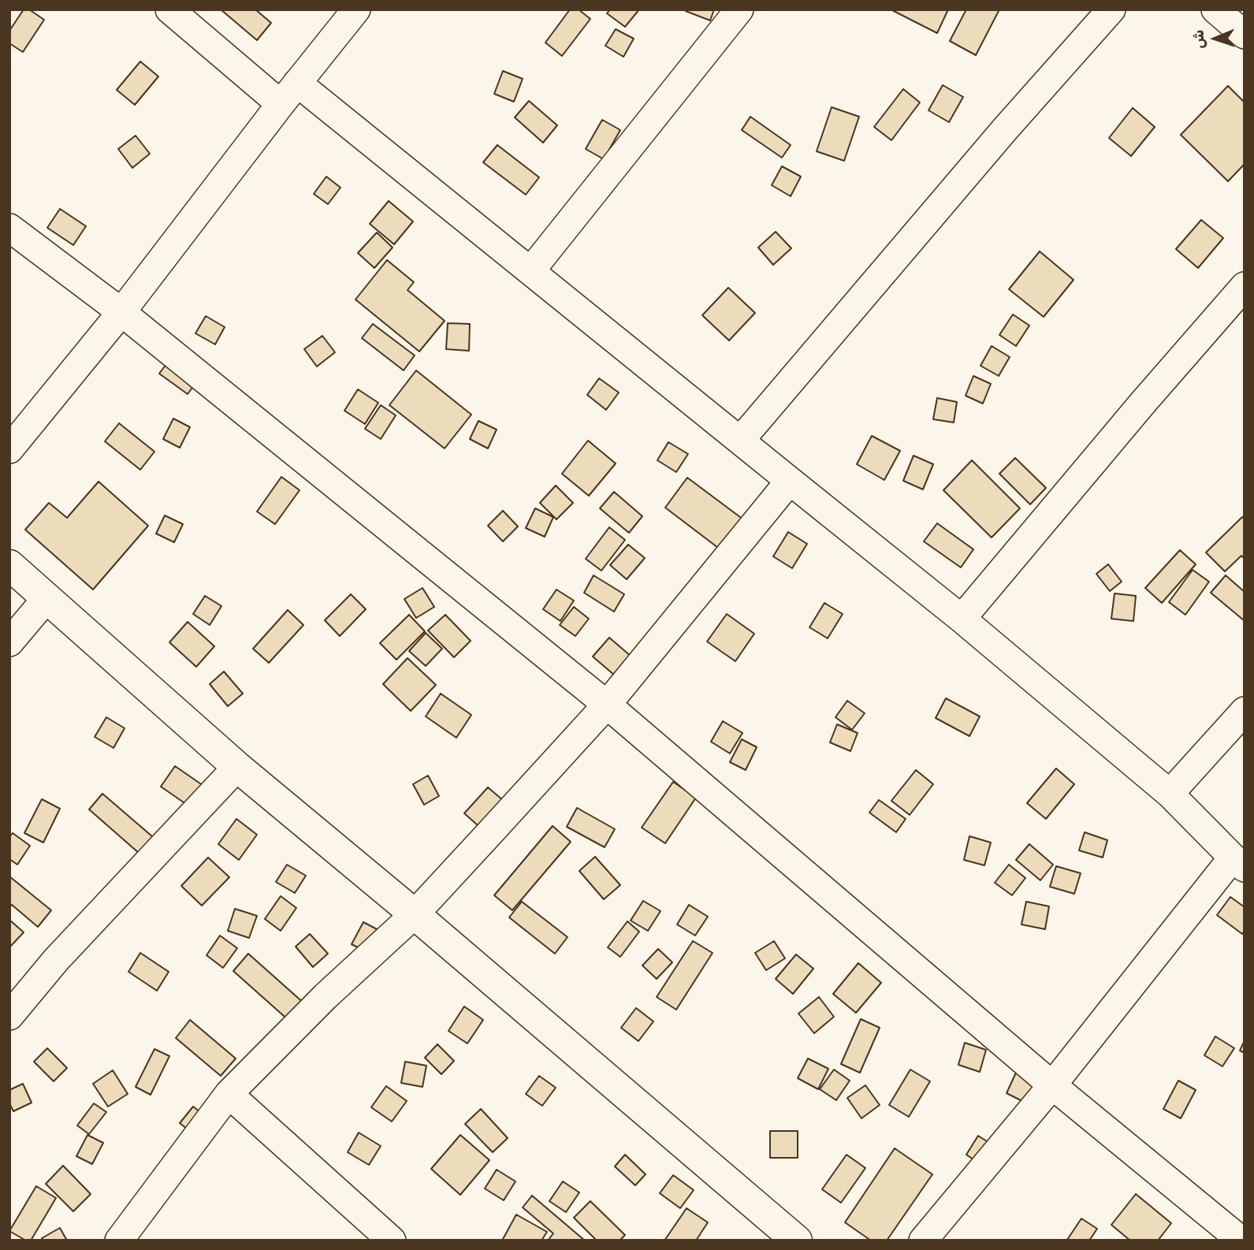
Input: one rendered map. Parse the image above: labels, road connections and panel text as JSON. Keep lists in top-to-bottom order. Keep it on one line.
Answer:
{"north":"left"}
